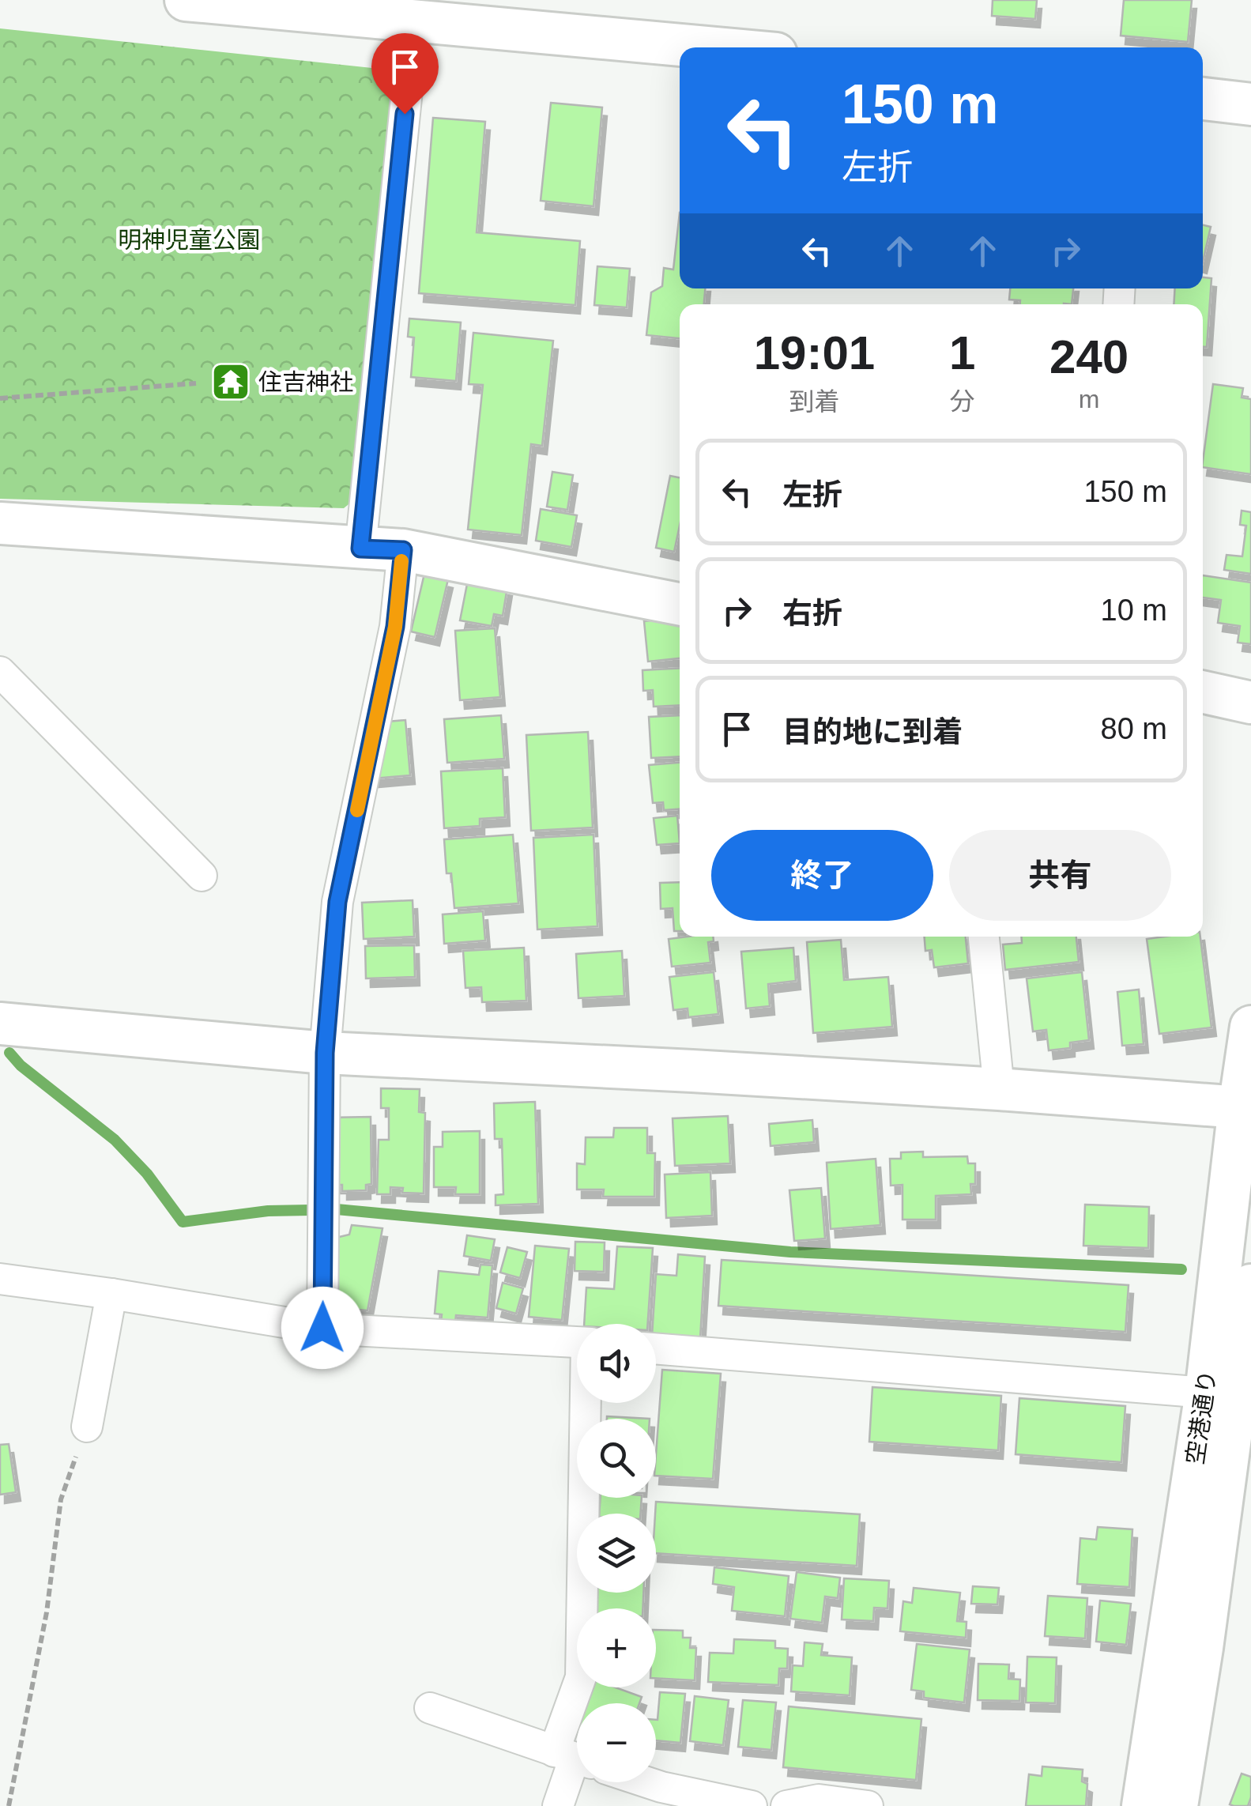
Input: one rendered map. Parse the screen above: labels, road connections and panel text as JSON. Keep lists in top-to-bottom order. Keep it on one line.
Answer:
{"streets":{"street":["空港通り"]},"parks":["明神児童公園"],"places":{"temple":["住吉神社"]},"page":{"turn":["150 m","左折"],"eta":["19:01","到着","1","分","240","m"],"list":[{"name":"左折","value":"150 m"},{"name":"右折","value":"10 m"},{"name":"目的地に到着","value":"80 m"}],"buttons":["終了","共有"],"map_buttons":["+","−"]}}
